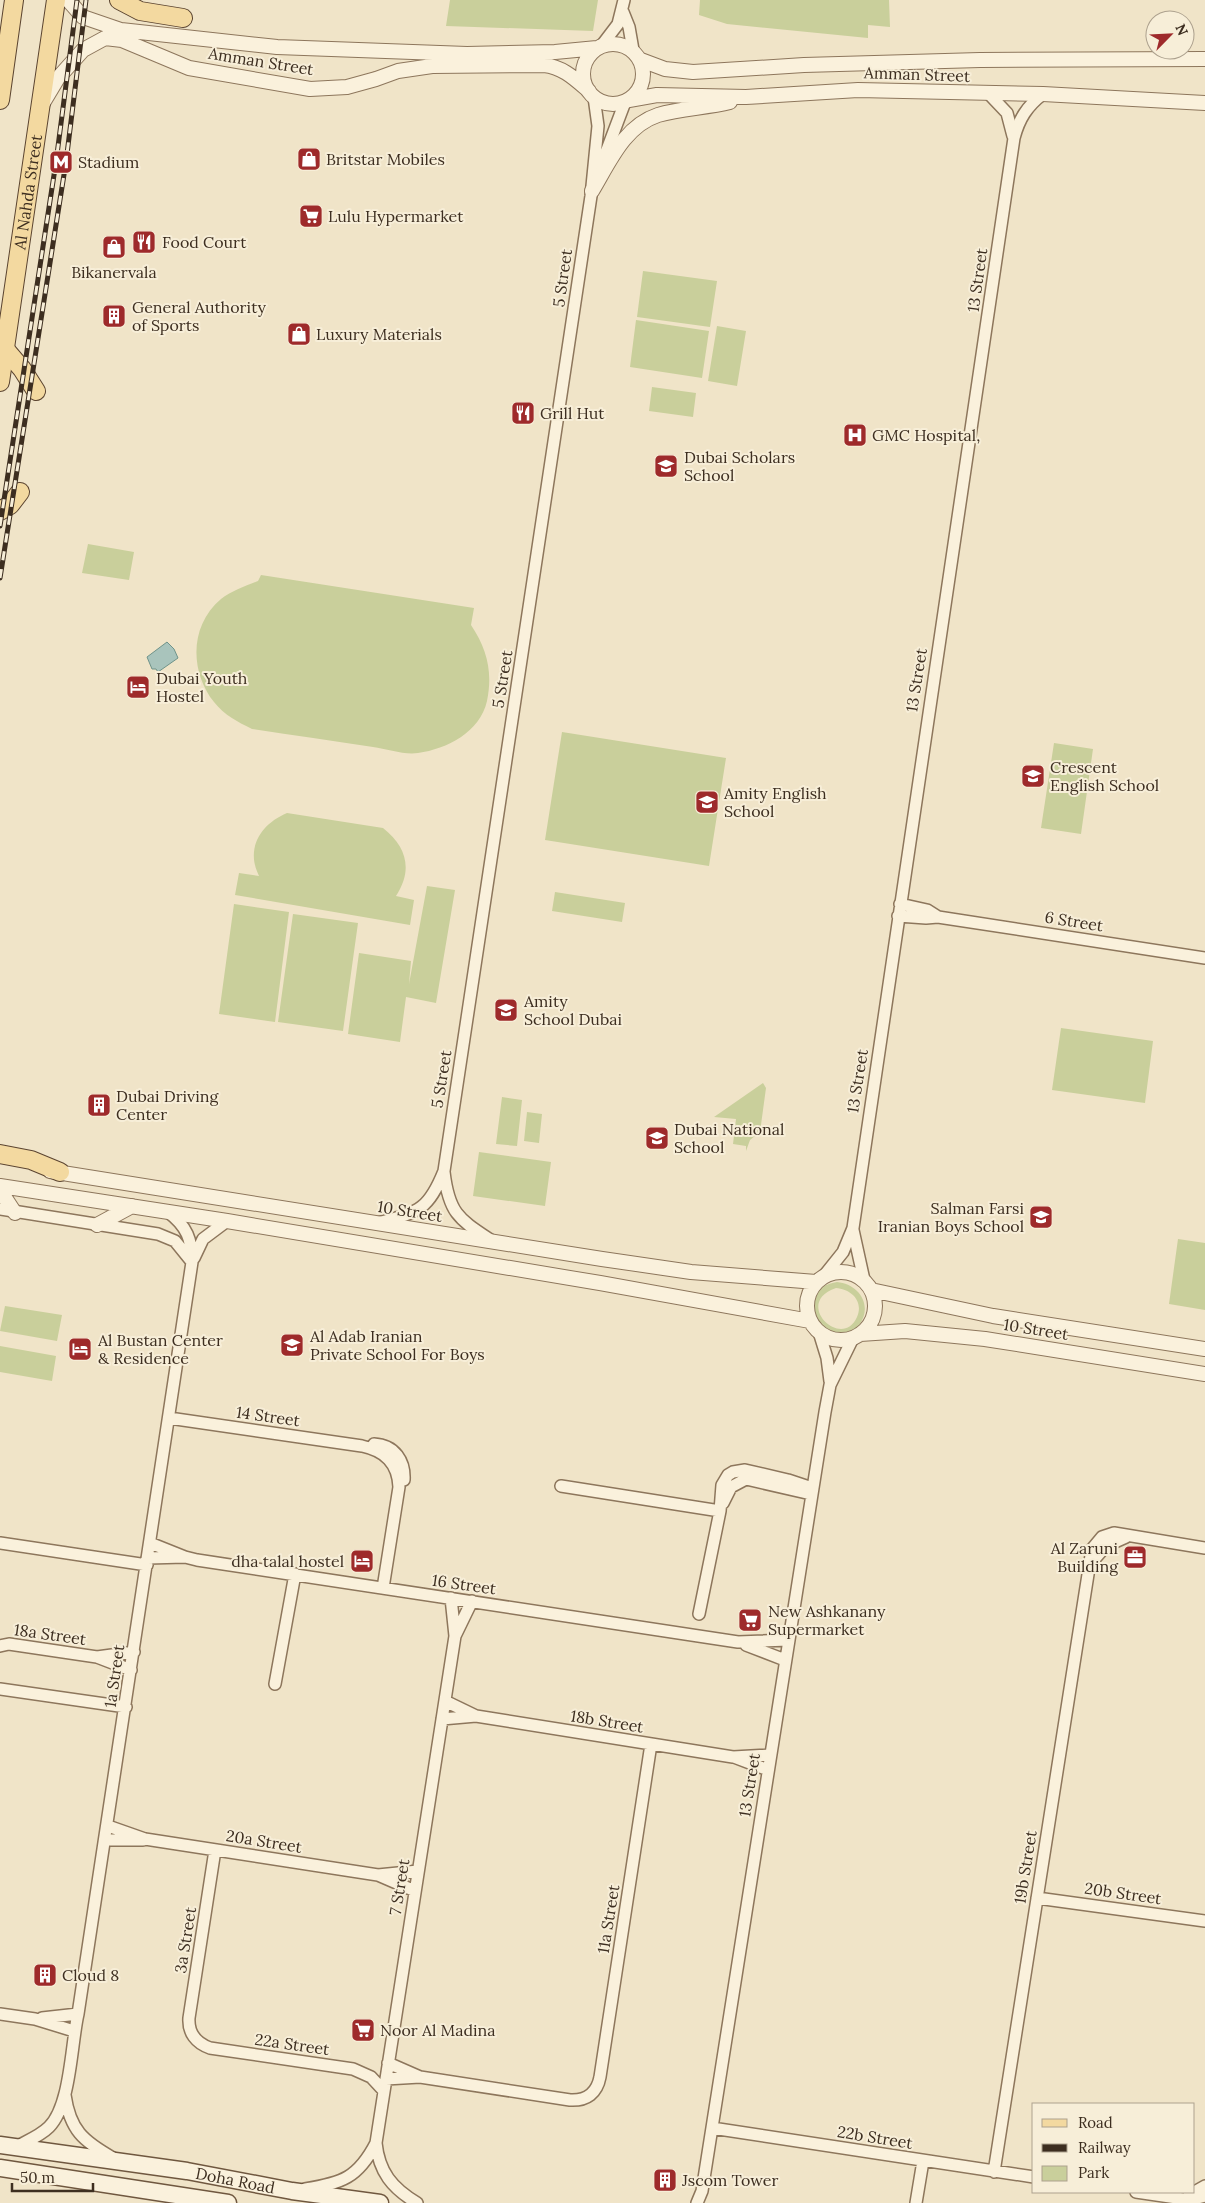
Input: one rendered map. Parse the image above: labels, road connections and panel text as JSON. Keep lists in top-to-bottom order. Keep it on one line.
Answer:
{"streets":{"main road":["Al Nahda Street","Doha Road"],"street":["Amman Street","5 Street","13 Street","6 Street","10 Street","14 Street","16 Street","18a Street","1a Street","18b Street","20a Street","19b Street","7 Street","20b Street","11a Street","3a Street","22a Street","22b Street"]},"crossings":[["Amman Street","Al Nahda Street"],["Amman Street","5 Street"],["Amman Street","13 Street"],["5 Street","10 Street"],["13 Street","6 Street"],["13 Street","10 Street"],["13 Street","16 Street"],["13 Street","18b Street"],["13 Street","22b Street"],["14 Street","16 Street"],["14 Street","1a Street"],["16 Street","1a Street"],["16 Street","7 Street"],["18a Street","1a Street"],["1a Street","20a Street"],["1a Street","Doha Road"],["18b Street","7 Street"],["18b Street","11a Street"],["20a Street","7 Street"],["20a Street","3a Street"],["19b Street","20b Street"],["19b Street","22b Street"],["7 Street","22a Street"],["7 Street","Doha Road"],["3a Street","22a Street"]],"places":{"shop":["Britstar Mobiles","Bikanervala","Luxury Materials"],"metro station":["Stadium"],"supermarket":["Lulu Hypermarket","New Ashkanany Supermarket","Noor Al Madina"],"restaurant":["Food Court","Grill Hut"],"building":["General Authority of Sports","Dubai Driving Center","Cloud 8","Jscom Tower"],"hospital":["GMC Hospital,"],"school or university":["Dubai Scholars School","Crescent English School","Amity English School","Amity School Dubai","Dubai National School","Salman Farsi Iranian Boys School","Al Adab Iranian Private School For Boys"],"hotel":["Dubai Youth Hostel","Al Bustan Center & Residence","dha talal hostel"],"office":["Al Zaruni Building"]},"legend":["Road","Railway","Park"],"scale_bar":"50 m","north":"top right"}
